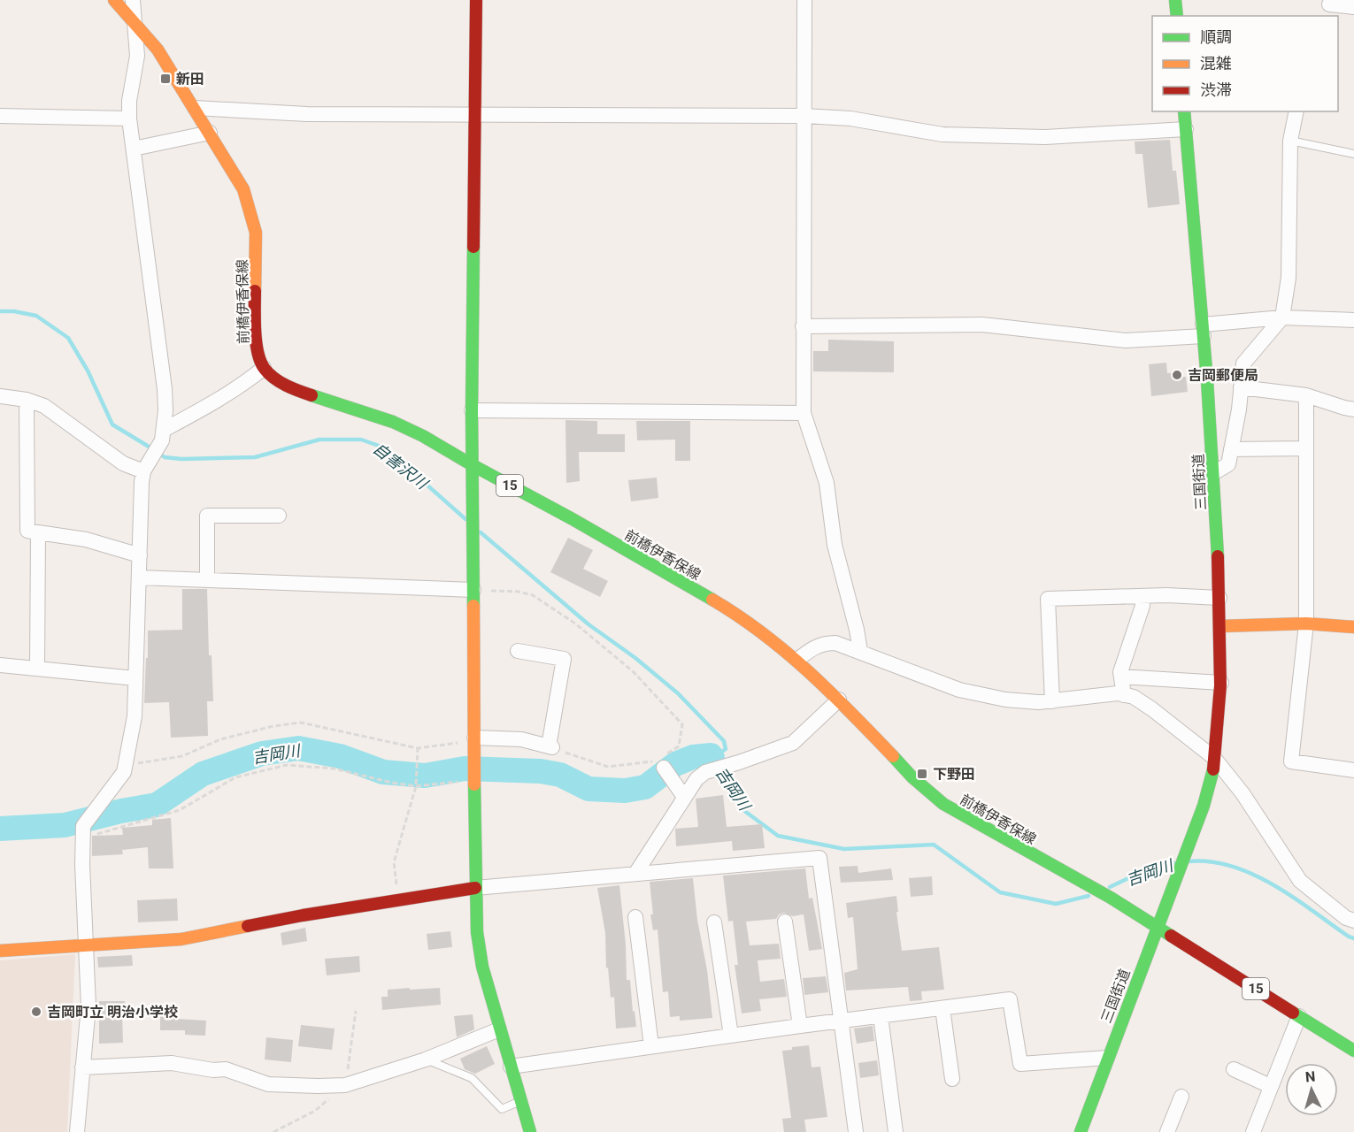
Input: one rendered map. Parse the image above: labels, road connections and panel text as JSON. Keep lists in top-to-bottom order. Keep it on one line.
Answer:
{"streets":{"street":["前橋伊香保線","三国街道","15"]},"crossings":[["前橋伊香保線","三国街道"]],"water":["自害沢川","吉岡川"],"places":{"transit":["新田","下野田"],"other":["吉岡郵便局","吉岡町立 明治小学校"]},"legend":["順調","混雑","渋滞"],"north":"top"}
